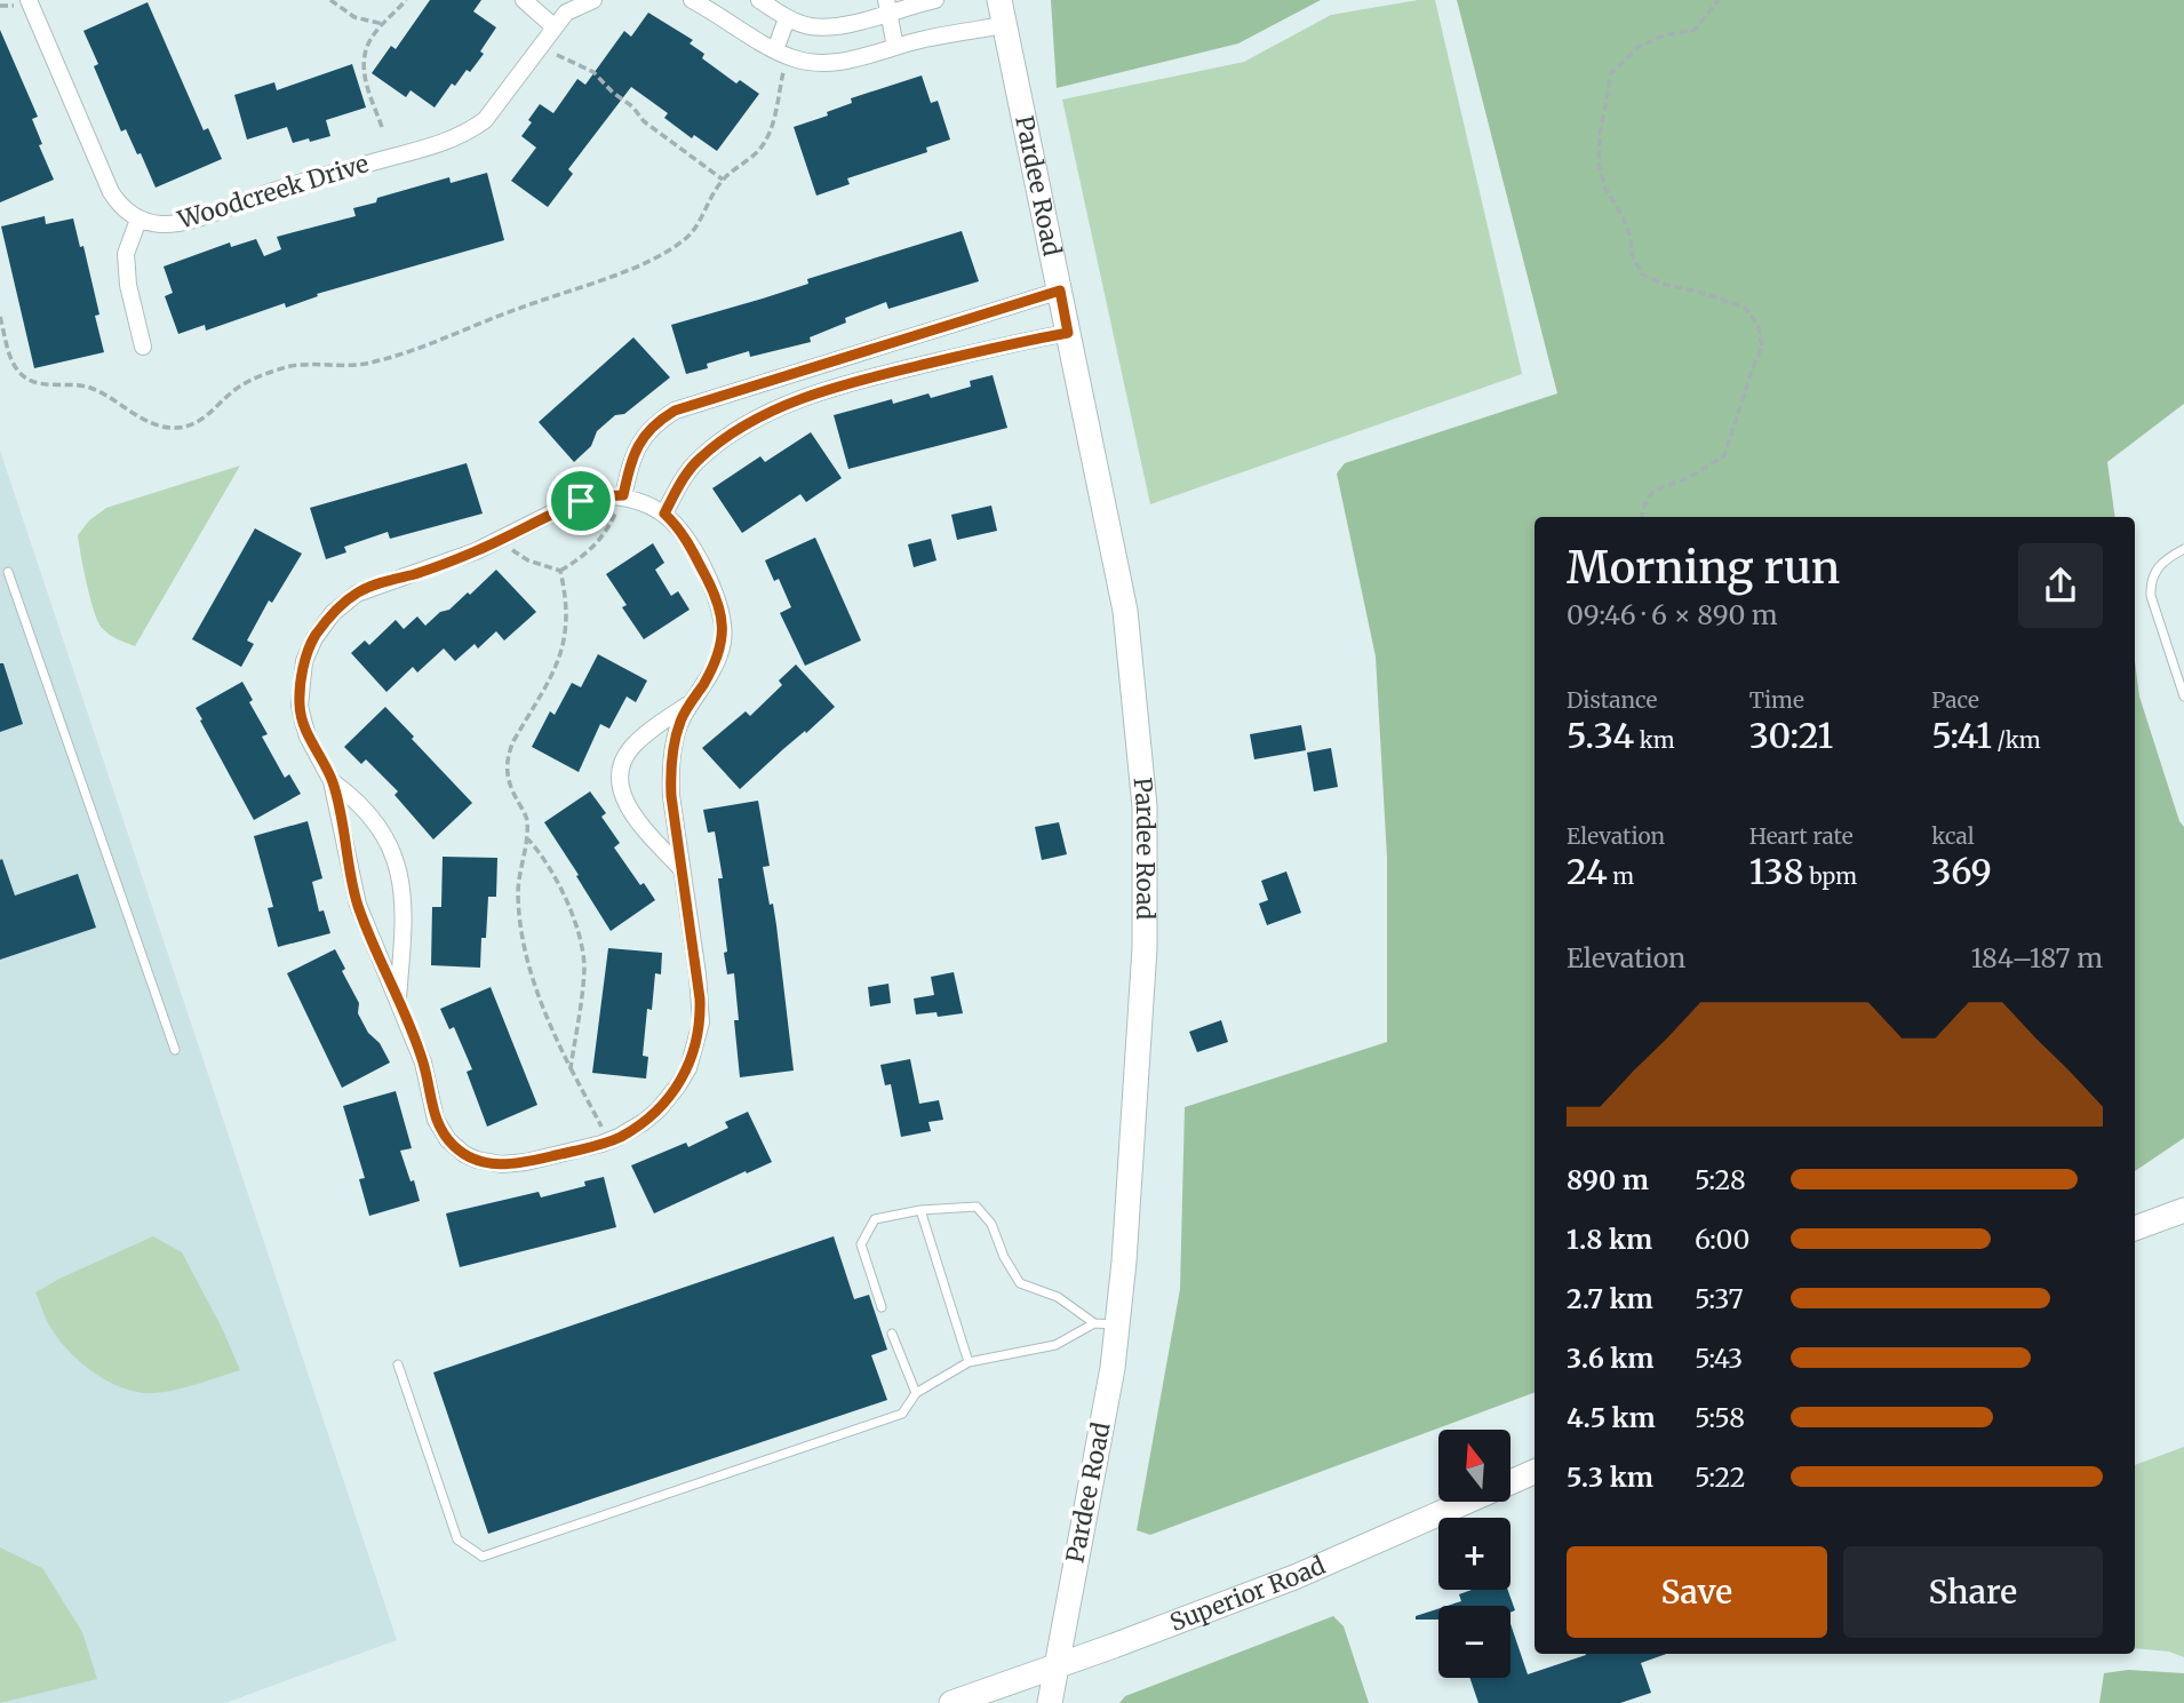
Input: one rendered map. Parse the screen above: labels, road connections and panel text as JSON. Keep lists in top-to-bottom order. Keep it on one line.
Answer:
{"streets":{"main road":["Pardee Road","Superior Road"],"street":["Woodcreek Drive"]},"crossings":[["Pardee Road","Superior Road"]],"north":"top","page":{"heading":["Morning run","09:46 · 6 × 890 m"],"stats":[["Distance","5.34 km"],["Time","30:21"],["Pace","5:41 /km"],["Elevation","24 m"],["Heart rate","138 bpm"],["kcal","369"]],"chart":["Elevation","184–187 m"],"list":[{"name":"890 m","note":"5:28"},{"name":"1.8 km","note":"6:00"},{"name":"2.7 km","note":"5:37"},{"name":"3.6 km","note":"5:43"},{"name":"4.5 km","note":"5:58"},{"name":"5.3 km","note":"5:22"}],"map_buttons":["+","−"],"buttons":["Save","Share"]}}
